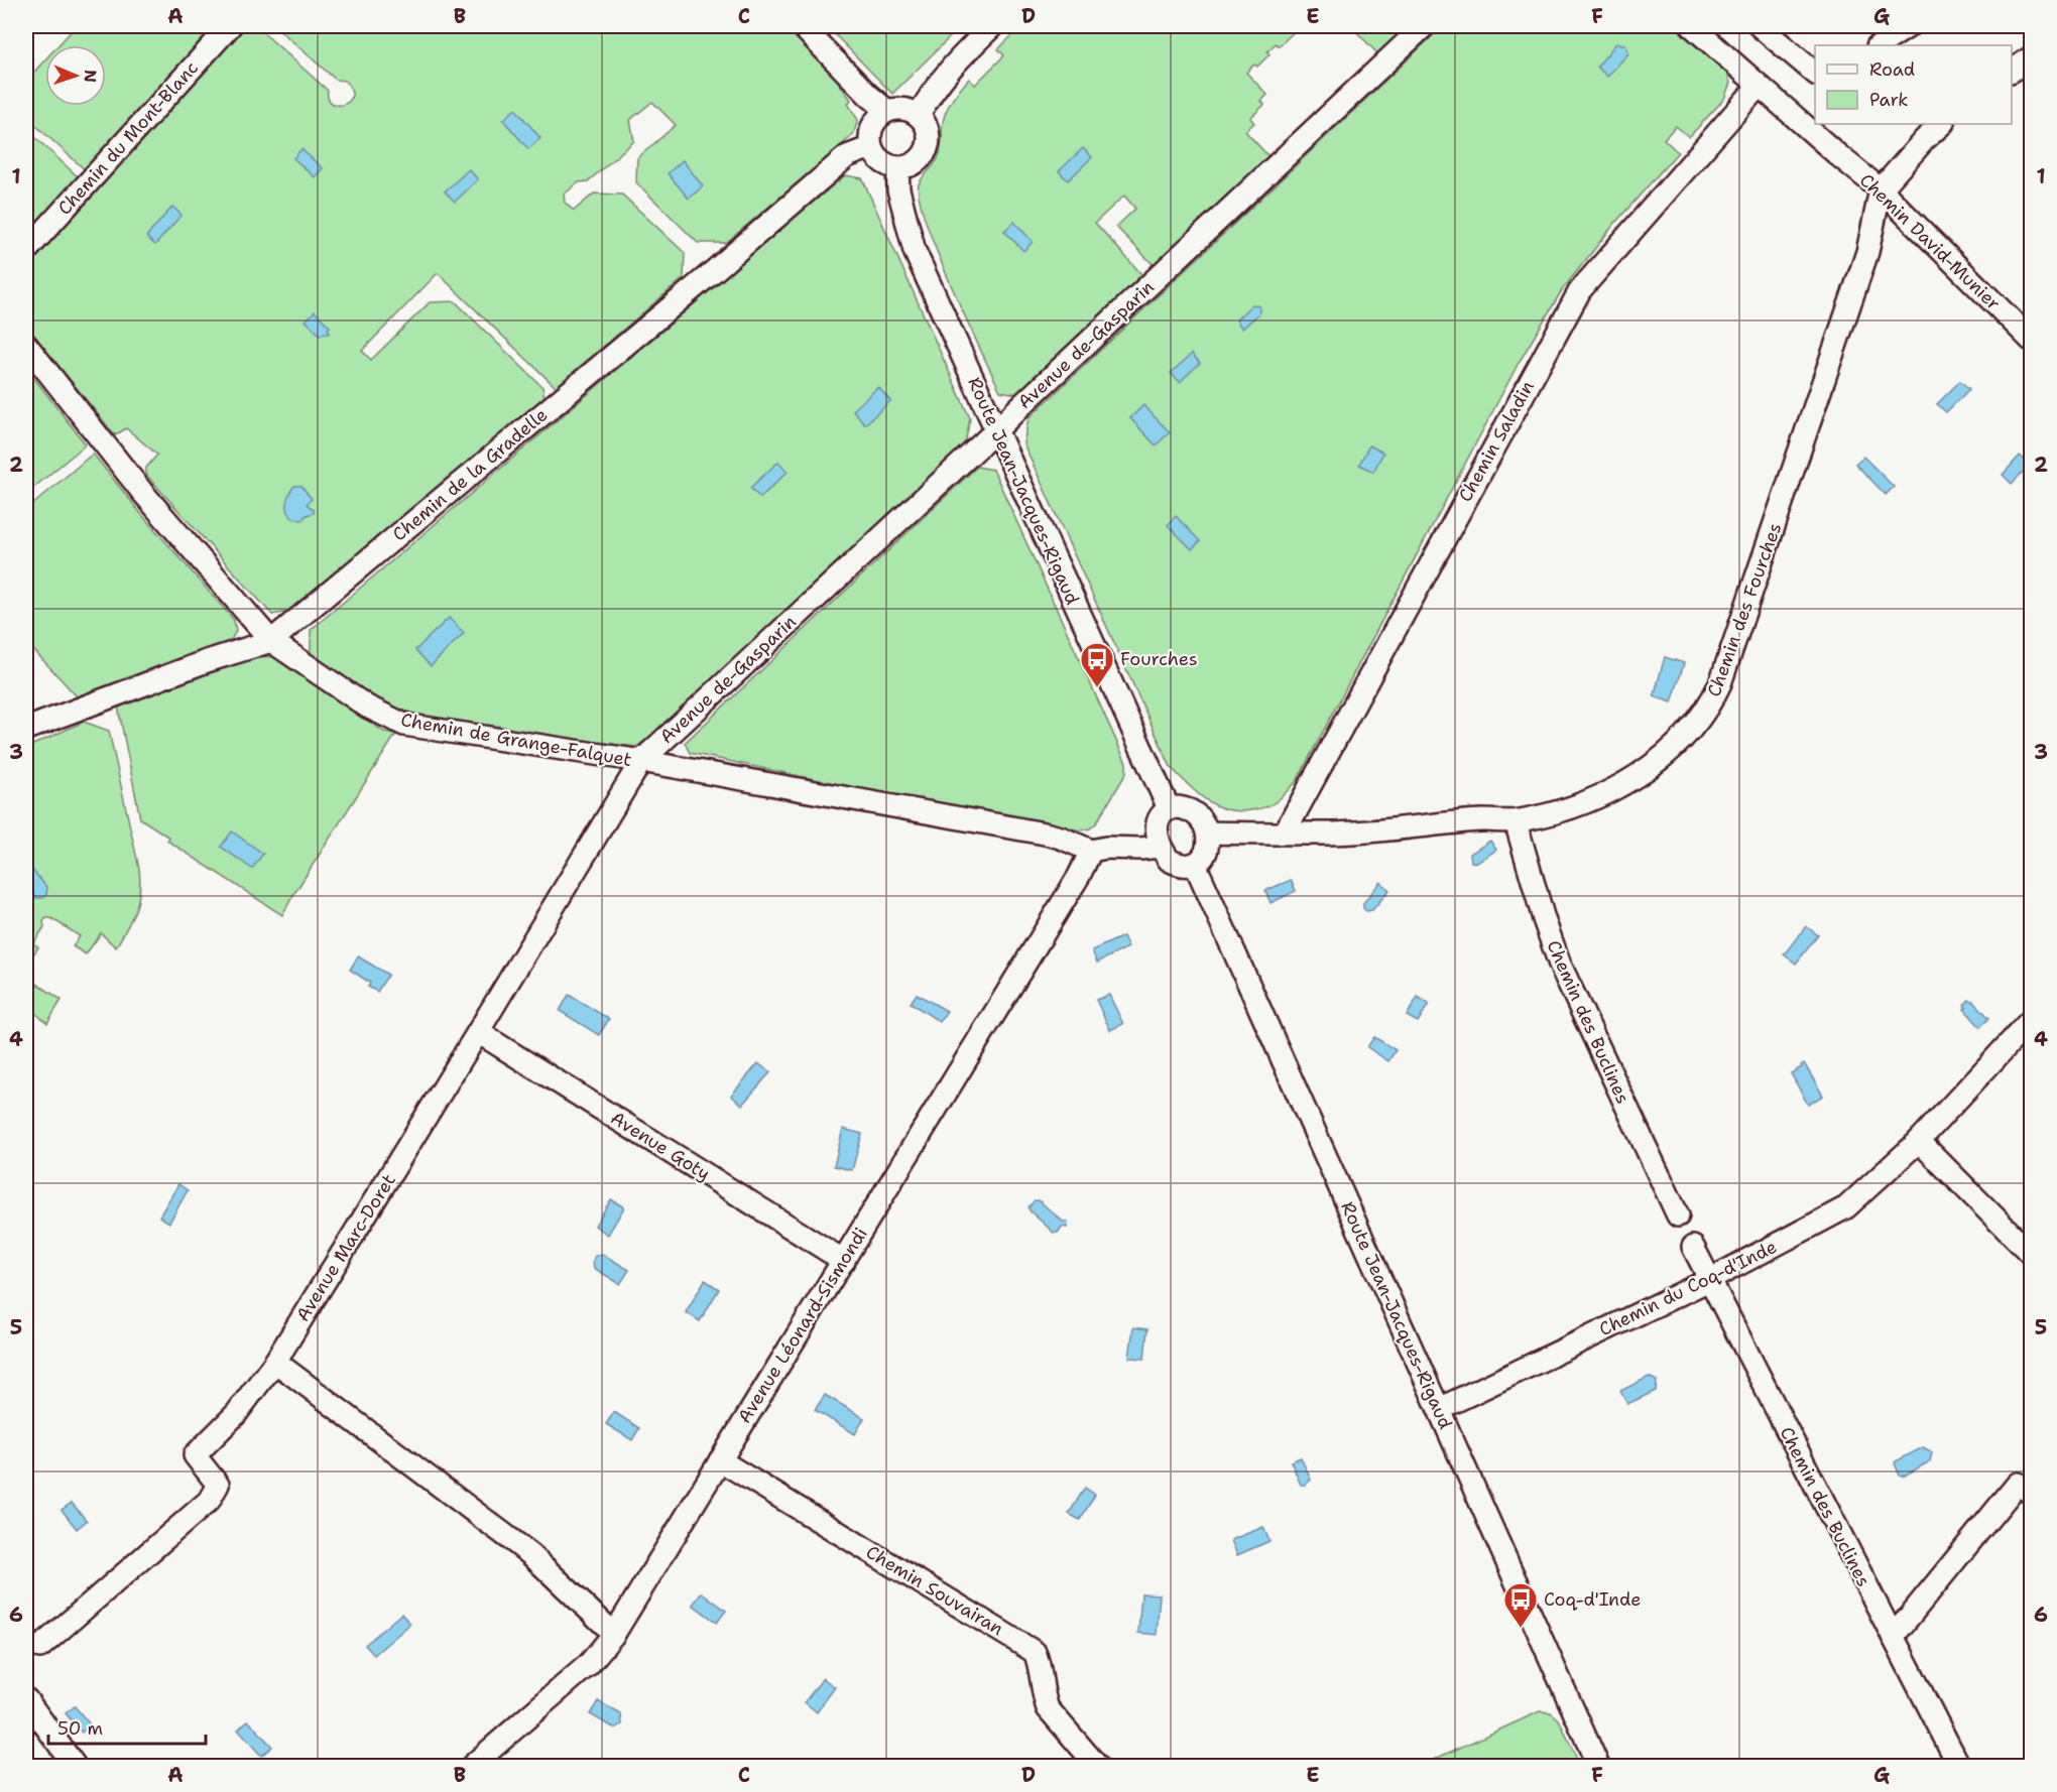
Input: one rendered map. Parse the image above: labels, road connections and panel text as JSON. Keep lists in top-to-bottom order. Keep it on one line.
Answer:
{"streets":{"street":["Chemin du Mont-Blanc","Chemin David-Munier","Avenue de-Gasparin","Chemin Saladin","Chemin de la Gradelle","Route Jean-Jacques-Rigaud","Chemin des Fourches","Chemin de Grange-Falquet","Chemin des Buclines","Avenue Goty","Avenue Marc-Doret","Chemin du Coq-d'Inde","Avenue Léonard-Sismondi","Chemin Souvairan"]},"crossings":[["Chemin David-Munier","Chemin Saladin"],["Chemin David-Munier","Chemin des Fourches"],["Avenue de-Gasparin","Route Jean-Jacques-Rigaud"],["Avenue de-Gasparin","Chemin de Grange-Falquet"],["Avenue de-Gasparin","Avenue Marc-Doret"],["Chemin Saladin","Chemin des Fourches"],["Chemin de la Gradelle","Route Jean-Jacques-Rigaud"],["Chemin de la Gradelle","Chemin de Grange-Falquet"],["Route Jean-Jacques-Rigaud","Chemin des Fourches"],["Route Jean-Jacques-Rigaud","Chemin de Grange-Falquet"],["Route Jean-Jacques-Rigaud","Chemin du Coq-d'Inde"],["Chemin des Fourches","Chemin de Grange-Falquet"],["Chemin des Fourches","Chemin des Buclines"],["Chemin de Grange-Falquet","Avenue Marc-Doret"],["Chemin de Grange-Falquet","Avenue Léonard-Sismondi"],["Chemin des Buclines","Chemin du Coq-d'Inde"],["Avenue Goty","Avenue Marc-Doret"],["Avenue Goty","Avenue Léonard-Sismondi"],["Avenue Léonard-Sismondi","Chemin Souvairan"]],"places":{"bus stop":["Fourches","Coq-d'Inde"]},"legend":["Road","Park"],"scale_bar":"50 m","north":"right","grid":{"columns":["A","B","C","D","E","F","G"],"rows":["1","2","3","4","5","6"]}}
